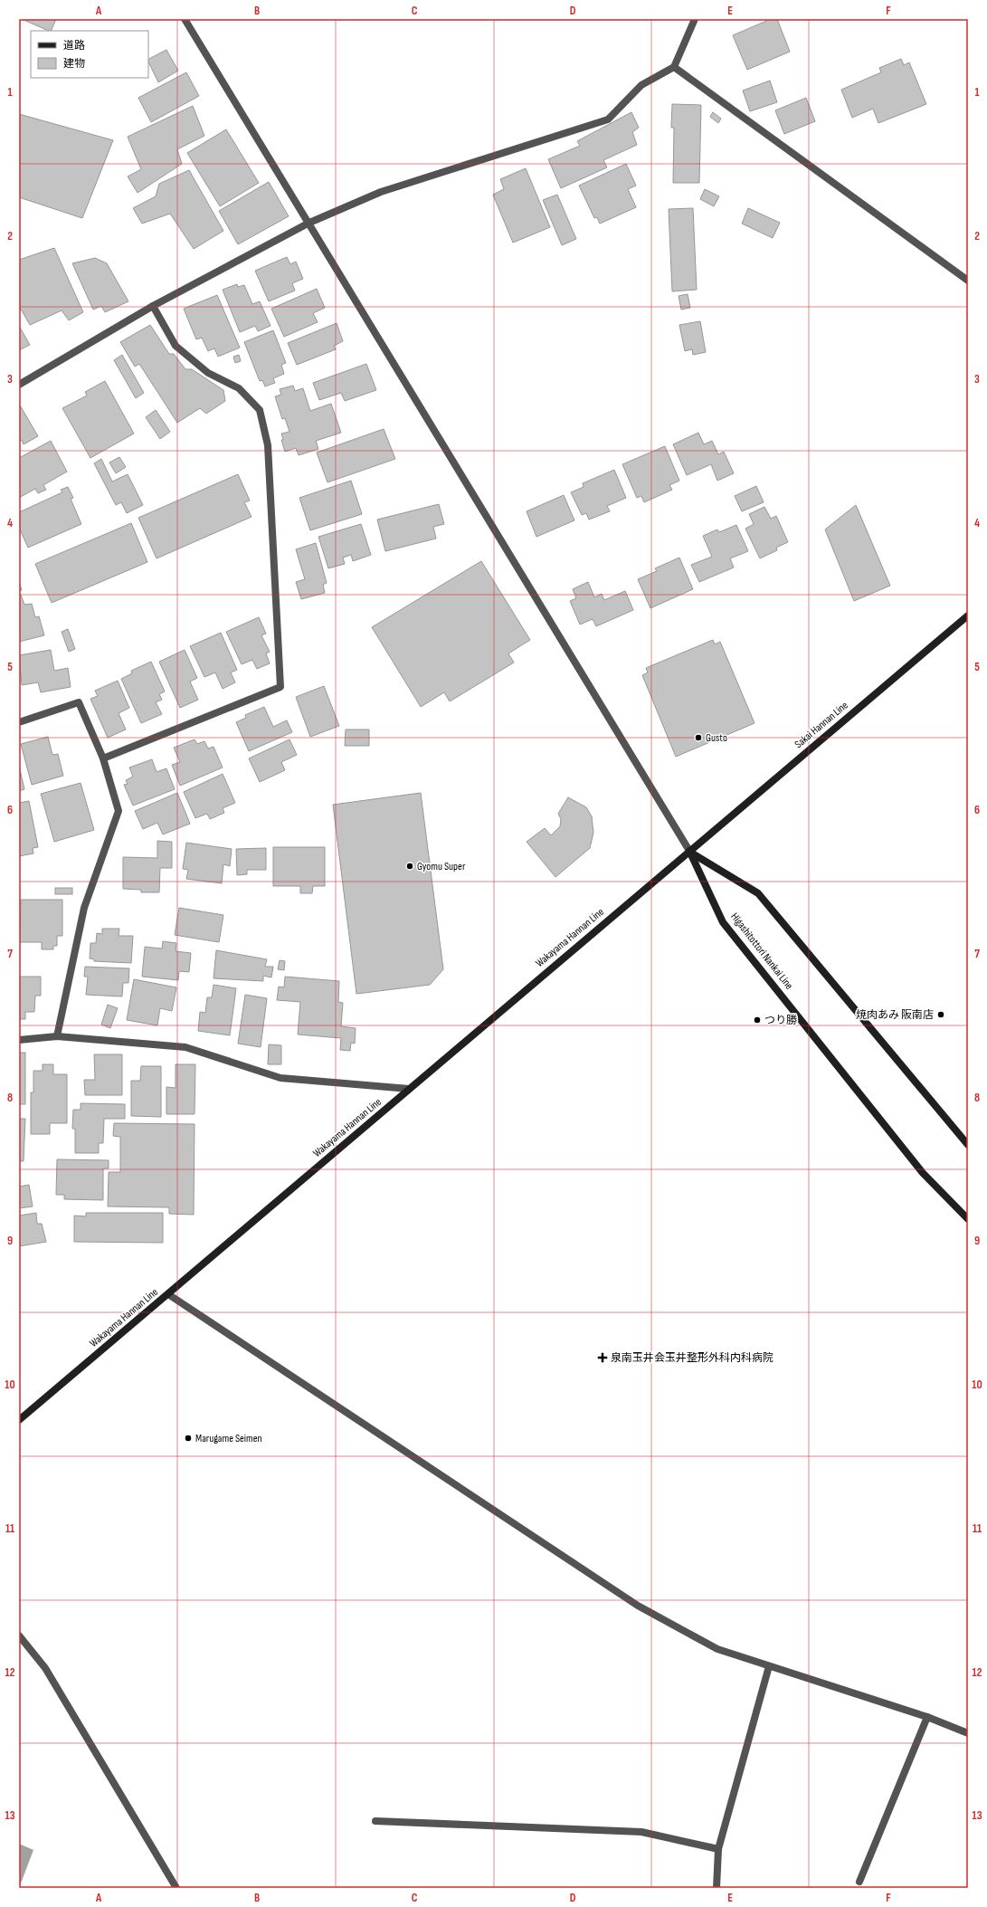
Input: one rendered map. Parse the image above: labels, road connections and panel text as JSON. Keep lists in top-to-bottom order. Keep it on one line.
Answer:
{"streets":{"main road":["Sakai Hannan Line","Wakayama Hannan Line","Higashitottori Nankai Line"]},"crossings":[["Sakai Hannan Line","Wakayama Hannan Line"],["Sakai Hannan Line","Higashitottori Nankai Line"],["Wakayama Hannan Line","Higashitottori Nankai Line"]],"places":{"other":["Gusto","Gyomu Super","焼肉あみ 阪南店","つり勝","Marugame Seimen"],"health":["泉南玉井会玉井整形外科内科病院"]},"legend":["道路","建物"],"grid":{"columns":["A","B","C","D","E","F"],"rows":["1","2","3","4","5","6","7","8","9","10","11","12","13"]}}
